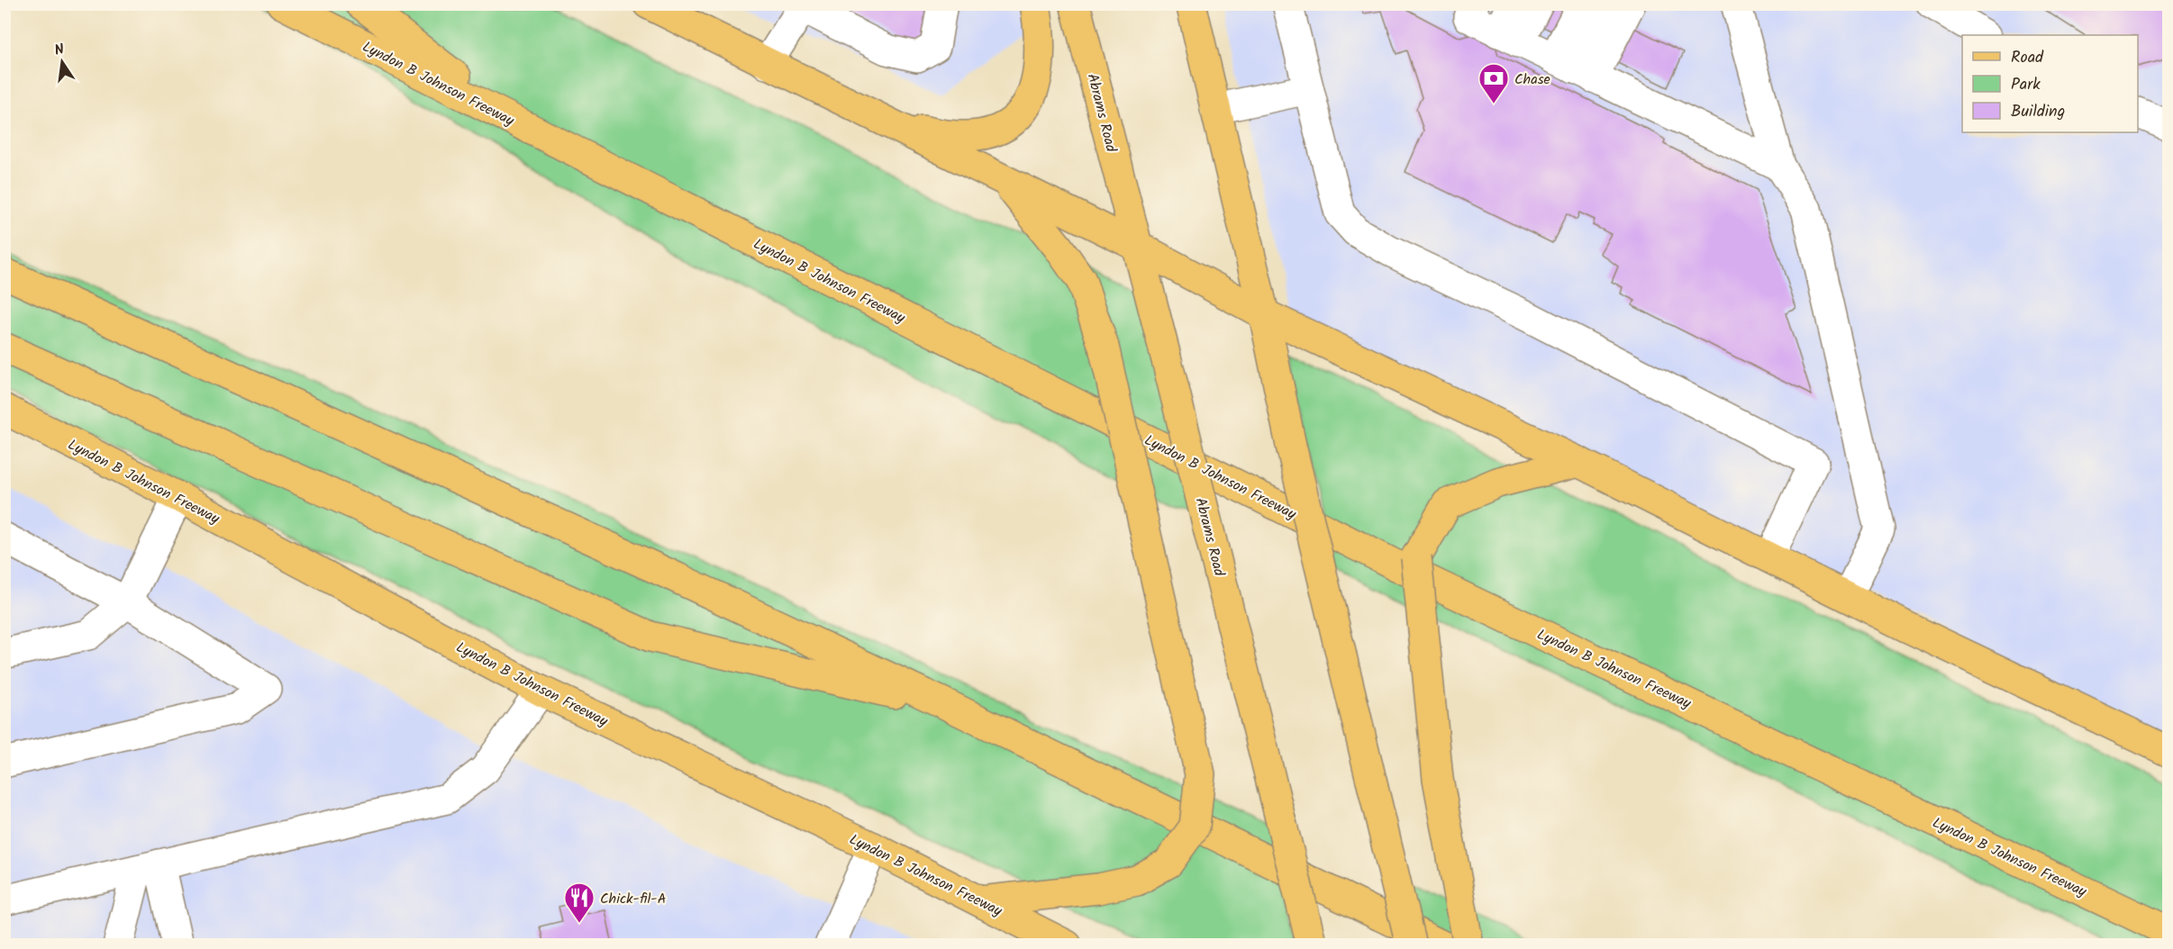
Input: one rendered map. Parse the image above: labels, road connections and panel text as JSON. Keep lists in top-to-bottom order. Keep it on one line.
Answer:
{"streets":{"main road":["Lyndon B Johnson Freeway","Abrams Road"]},"places":{"bank":["Chase"],"restaurant":["Chick-fil-A"]},"legend":["Road","Park","Building"],"north":"top"}
